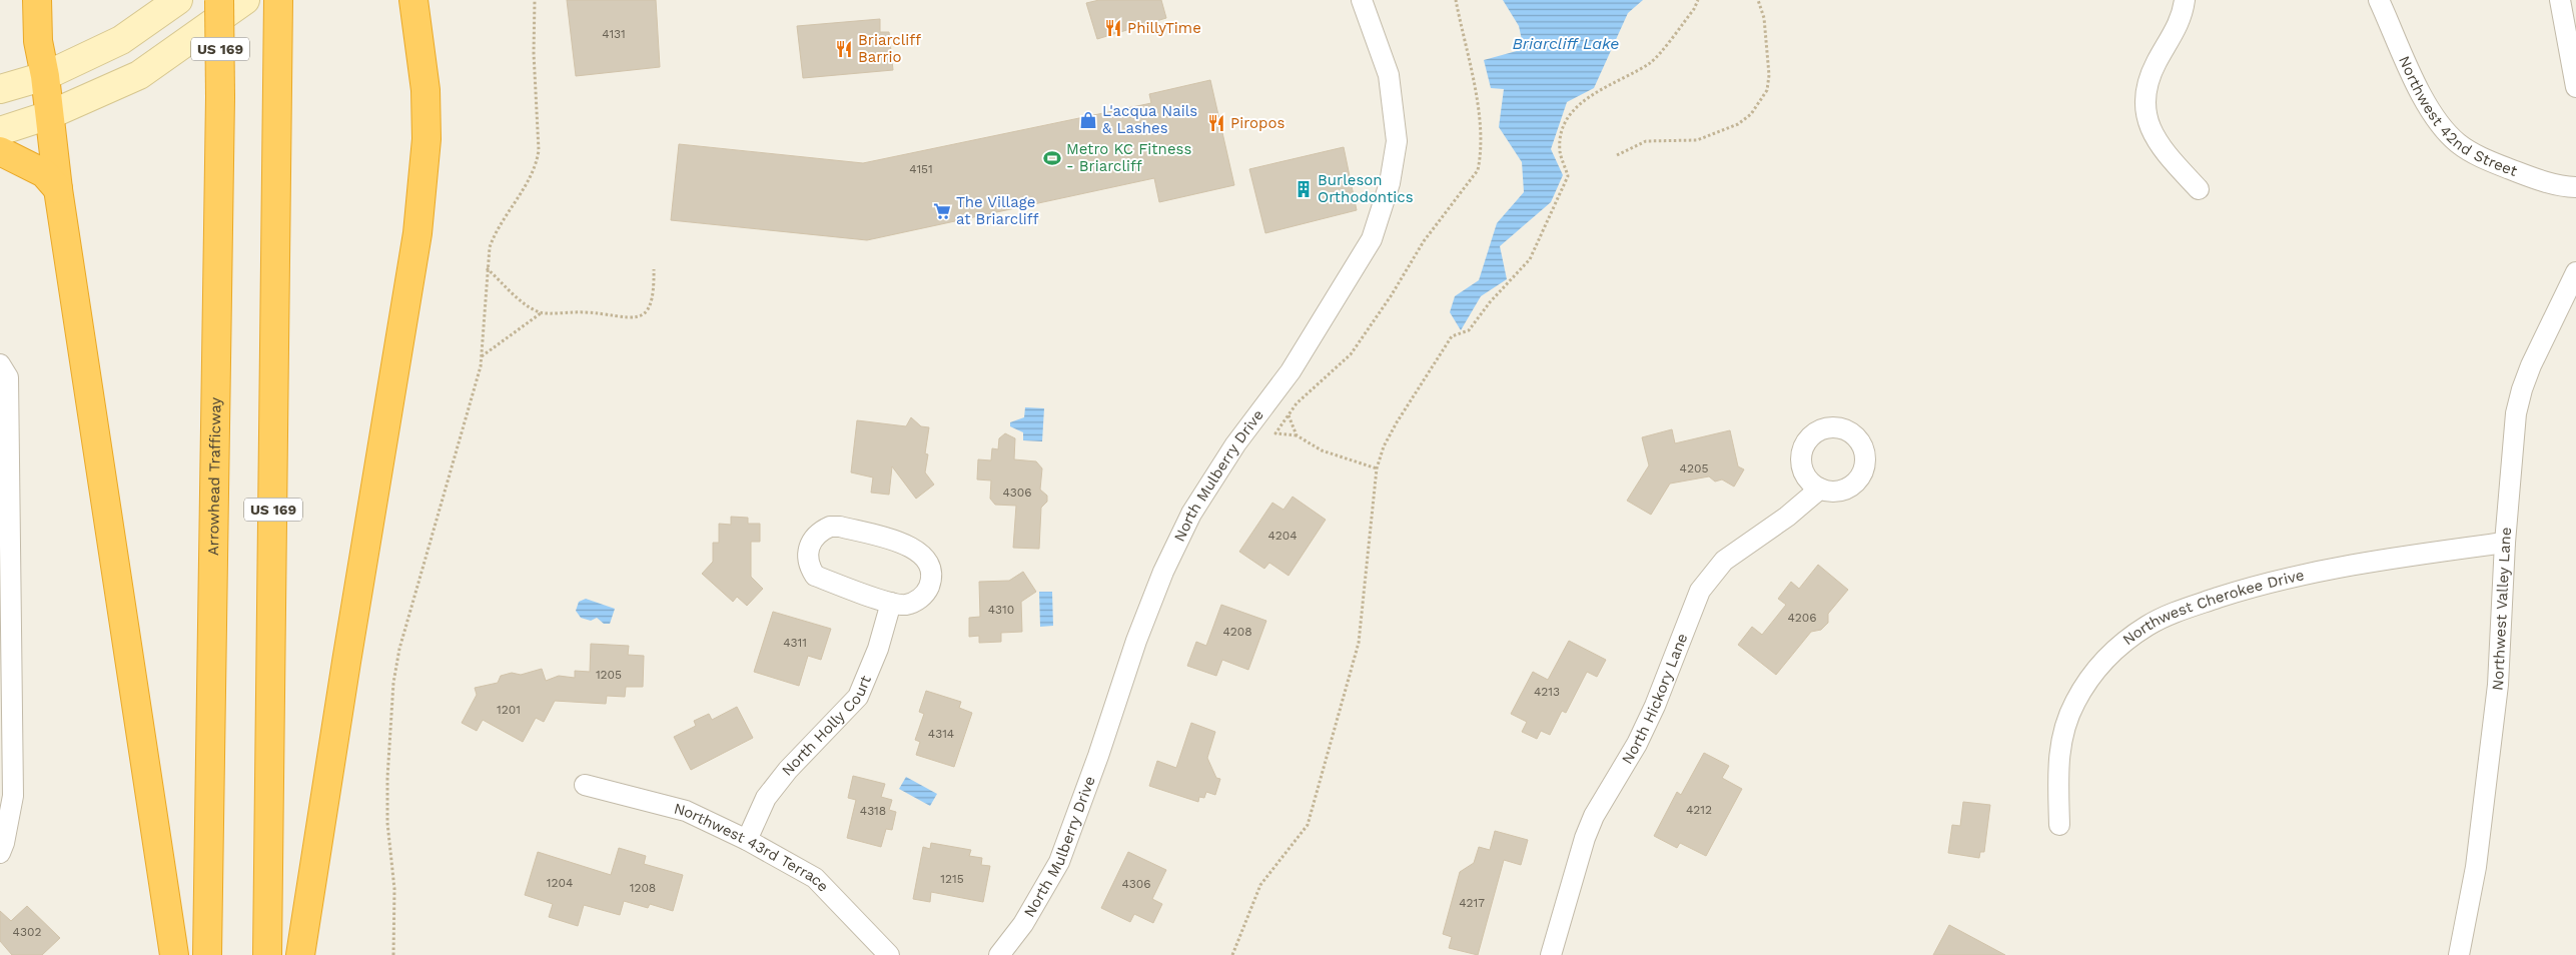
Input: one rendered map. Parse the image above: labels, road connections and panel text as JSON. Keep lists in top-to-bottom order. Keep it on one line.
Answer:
{"streets":{"highway":["US 169","Arrowhead Trafficway"],"street":["Northwest 42nd Street","North Mulberry Drive","Northwest Valley Lane","Northwest Cherokee Drive","North Hickory Lane","North Holly Court","Northwest 43rd Terrace"]},"crossings":[["Northwest Valley Lane","Northwest Cherokee Drive"],["North Holly Court","Northwest 43rd Terrace"]],"water":["Briarcliff Lake"],"places":{"restaurant":["PhillyTime","Briarcliff Barrio","Piropos"],"shop":["L'acqua Nails & Lashes"],"sports":["Metro KC Fitness - Briarcliff"],"building":["Burleson Orthodontics"],"supermarket":["The Village at Briarcliff"]},"house_numbers":["4131","4151","4205","4306","4204","4310","4206","4208","4311","1205","4213","1201","4314","4212","4318","1215","1204","4306","1208","4217","4302"]}
